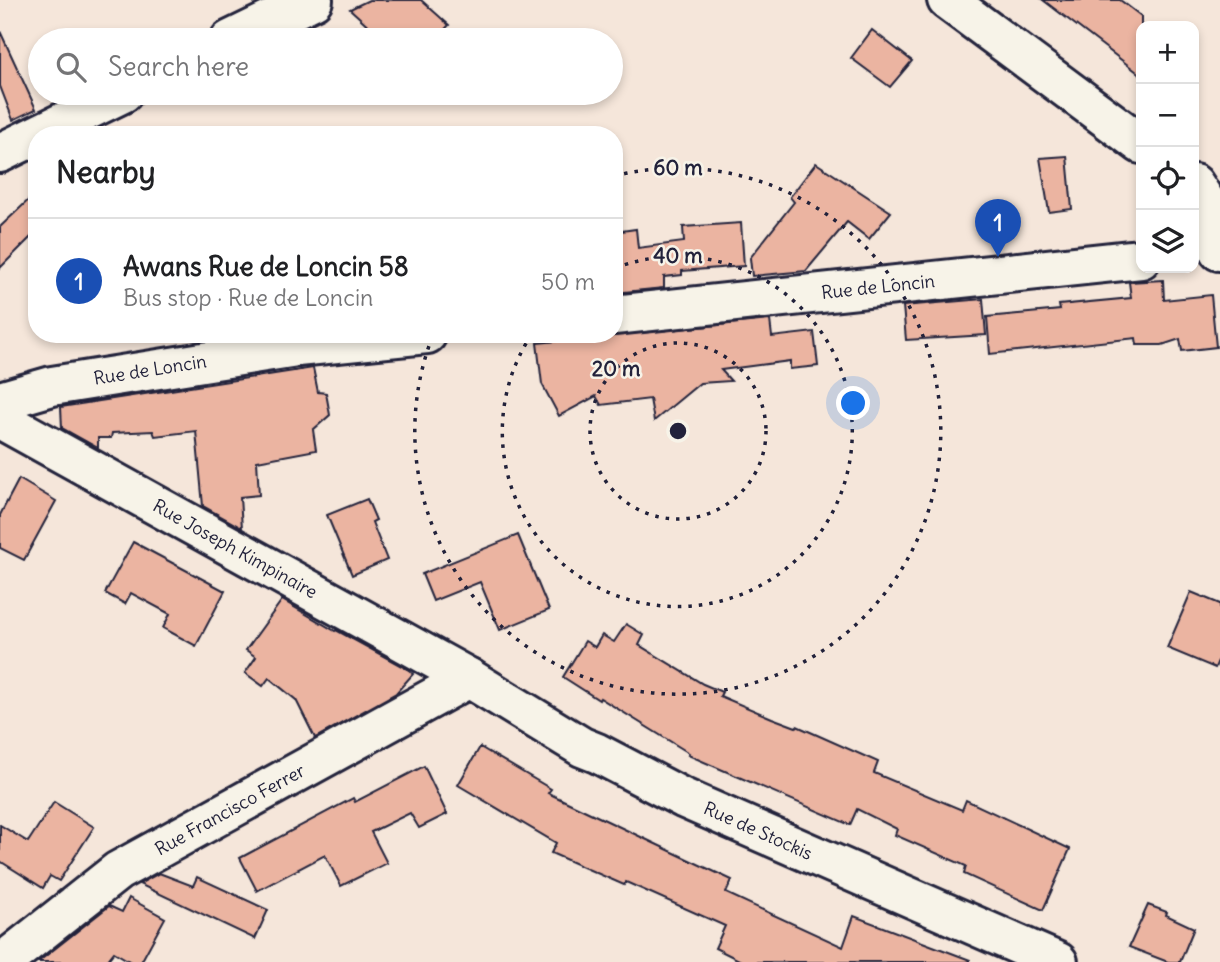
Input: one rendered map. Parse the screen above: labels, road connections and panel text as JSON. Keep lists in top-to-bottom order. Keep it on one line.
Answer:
{"streets":{"street":["Rue de Loncin","Rue Joseph Kimpinaire","Rue Francisco Ferrer","Rue de Stockis"]},"crossings":[["Rue Joseph Kimpinaire","Rue Francisco Ferrer"],["Rue Joseph Kimpinaire","Rue de Stockis"],["Rue Francisco Ferrer","Rue de Stockis"]],"page":{"map_buttons":["+","−"],"search":"Search here","heading":"Nearby","pins":"1","list":[{"mark":"1","name":"Awans Rue de Loncin 58","note":"Bus stop · Rue de Loncin","value":"50 m"}]},"rings":["60 m","40 m","20 m"]}
